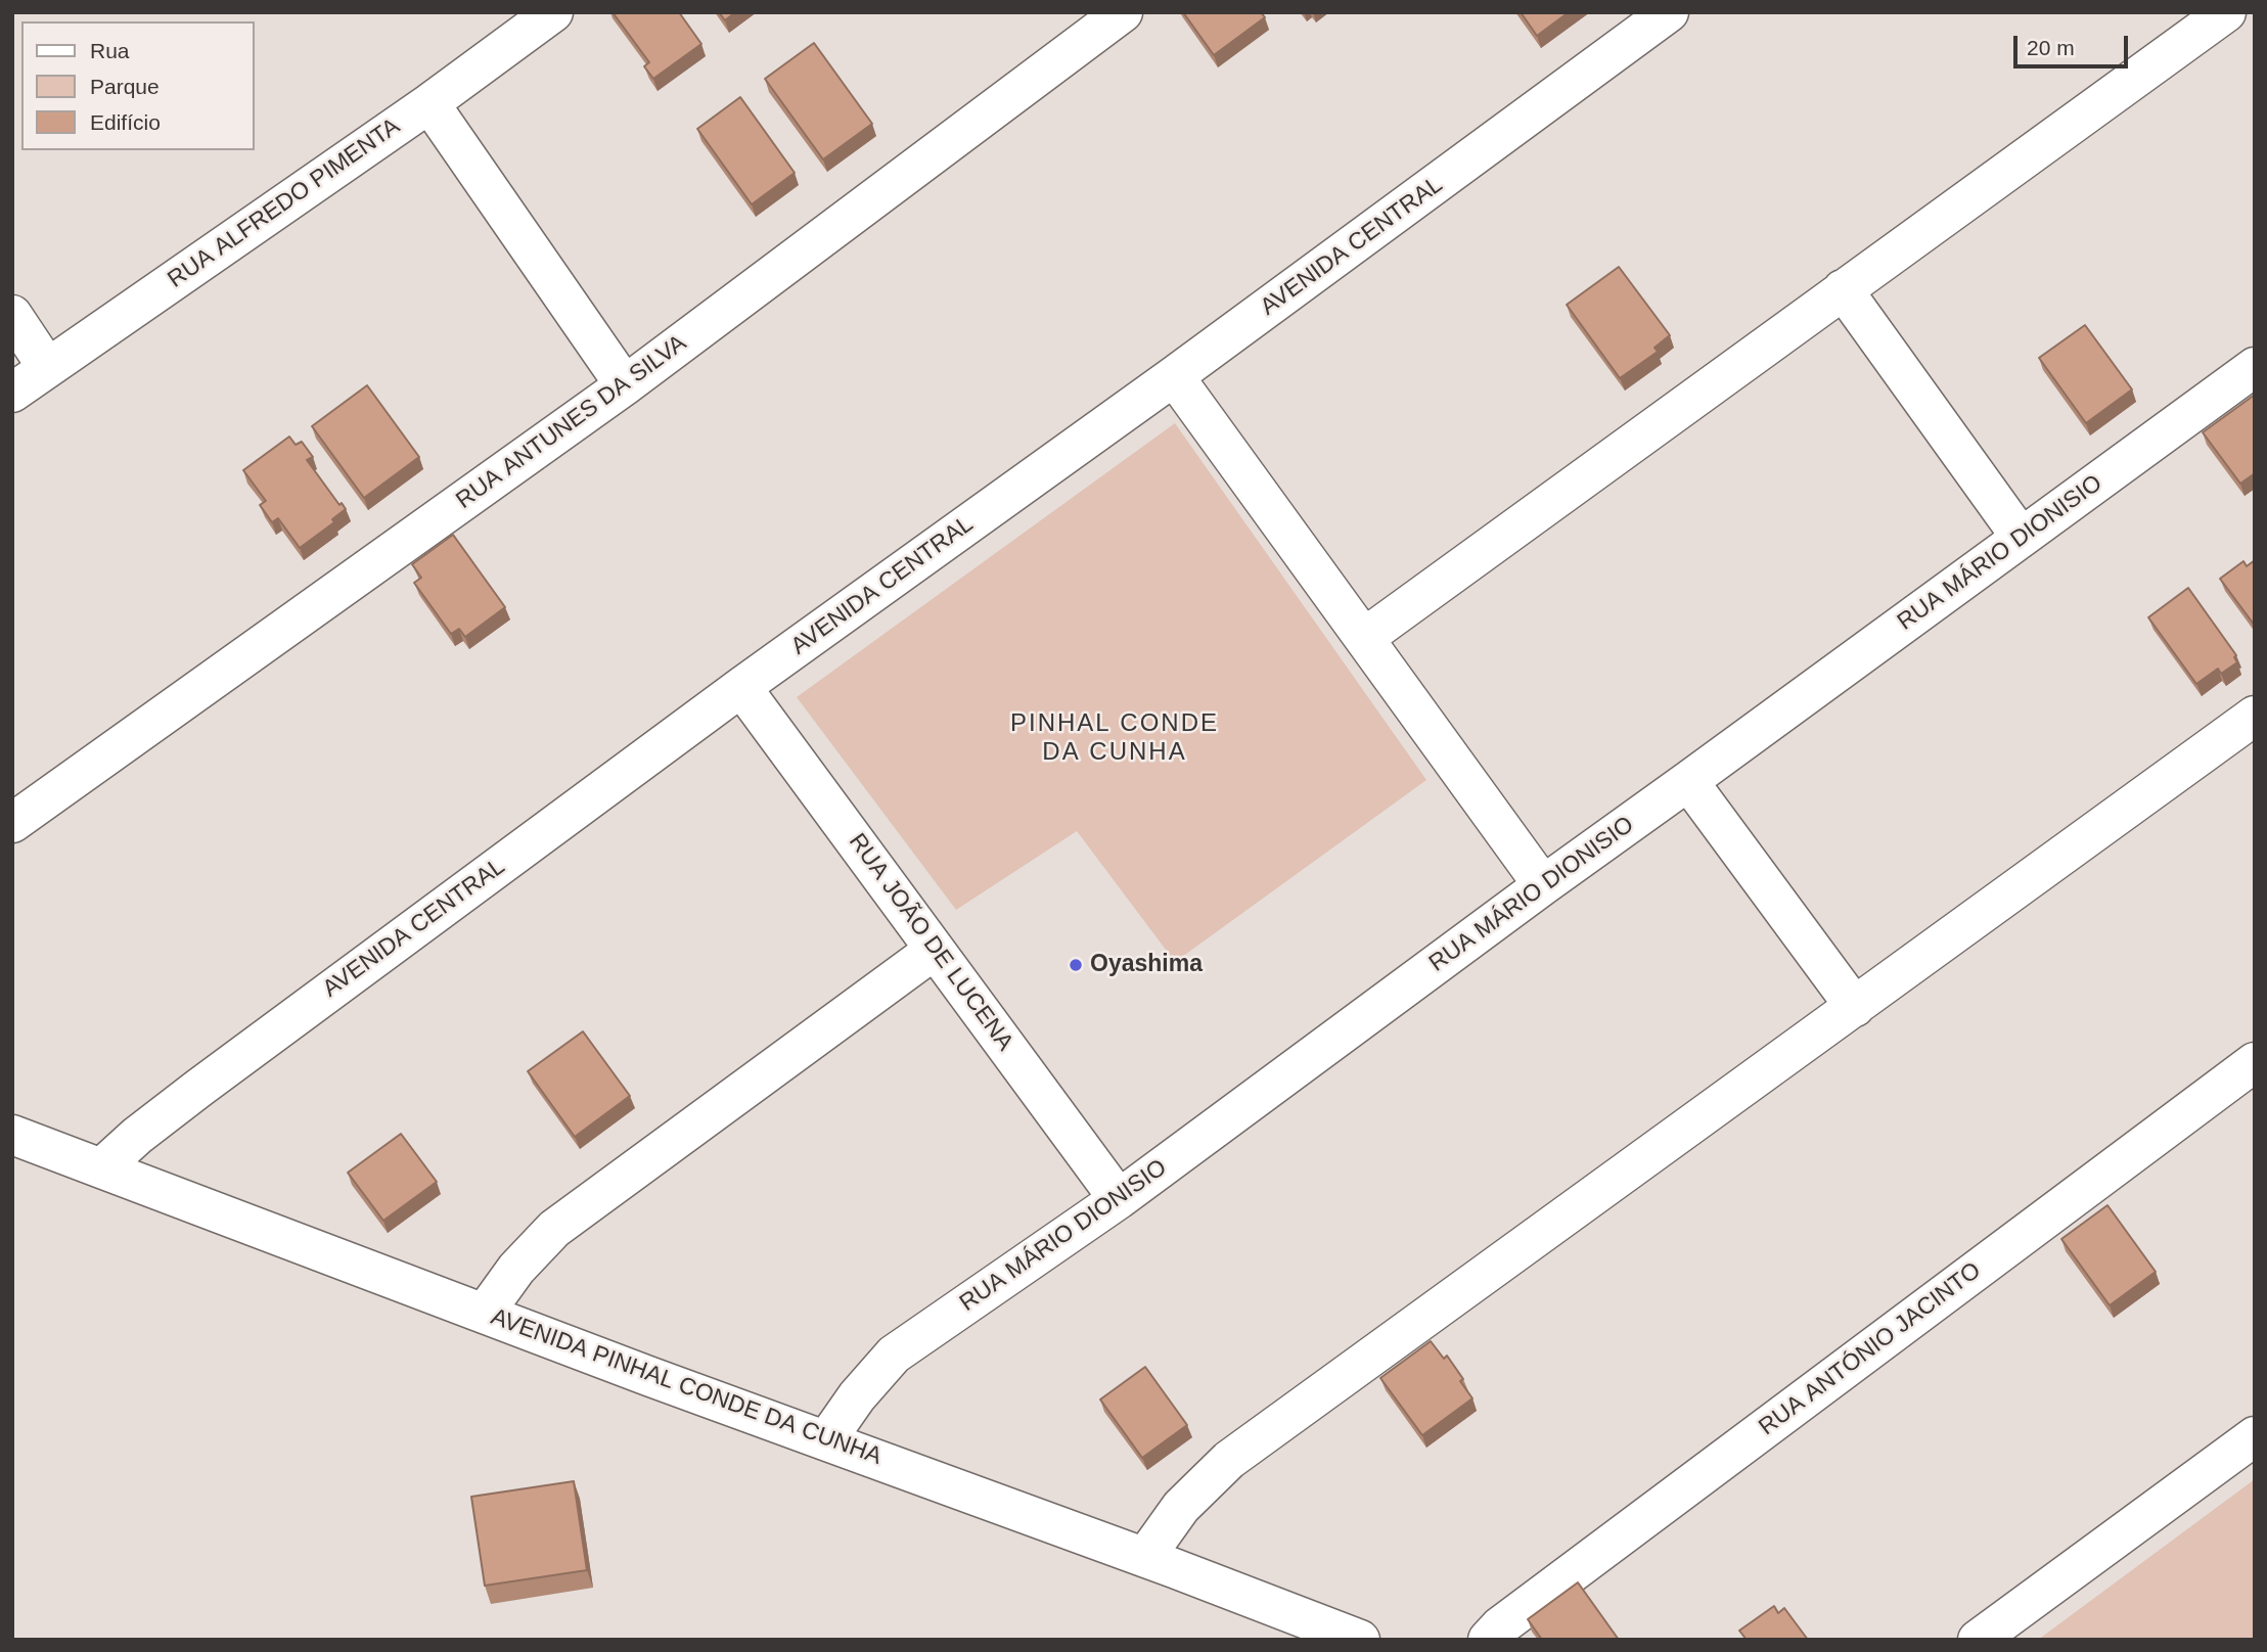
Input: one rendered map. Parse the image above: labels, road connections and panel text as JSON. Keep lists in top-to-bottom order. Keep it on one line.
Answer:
{"streets":{"street":["RUA ALFREDO PIMENTA","AVENIDA CENTRAL","RUA ANTUNES DA SILVA","RUA MÁRIO DIONISIO","RUA JOÃO DE LUCENA","RUA ANTÓNIO JACINTO","AVENIDA PINHAL CONDE DA CUNHA"]},"crossings":[["AVENIDA CENTRAL","RUA JOÃO DE LUCENA"],["AVENIDA CENTRAL","AVENIDA PINHAL CONDE DA CUNHA"],["RUA MÁRIO DIONISIO","RUA JOÃO DE LUCENA"],["RUA MÁRIO DIONISIO","AVENIDA PINHAL CONDE DA CUNHA"]],"districts":["PINHAL CONDE DA CUNHA"],"places":["Oyashima"],"legend":["Rua","Parque","Edifício"],"scale_bar":"20 m"}
